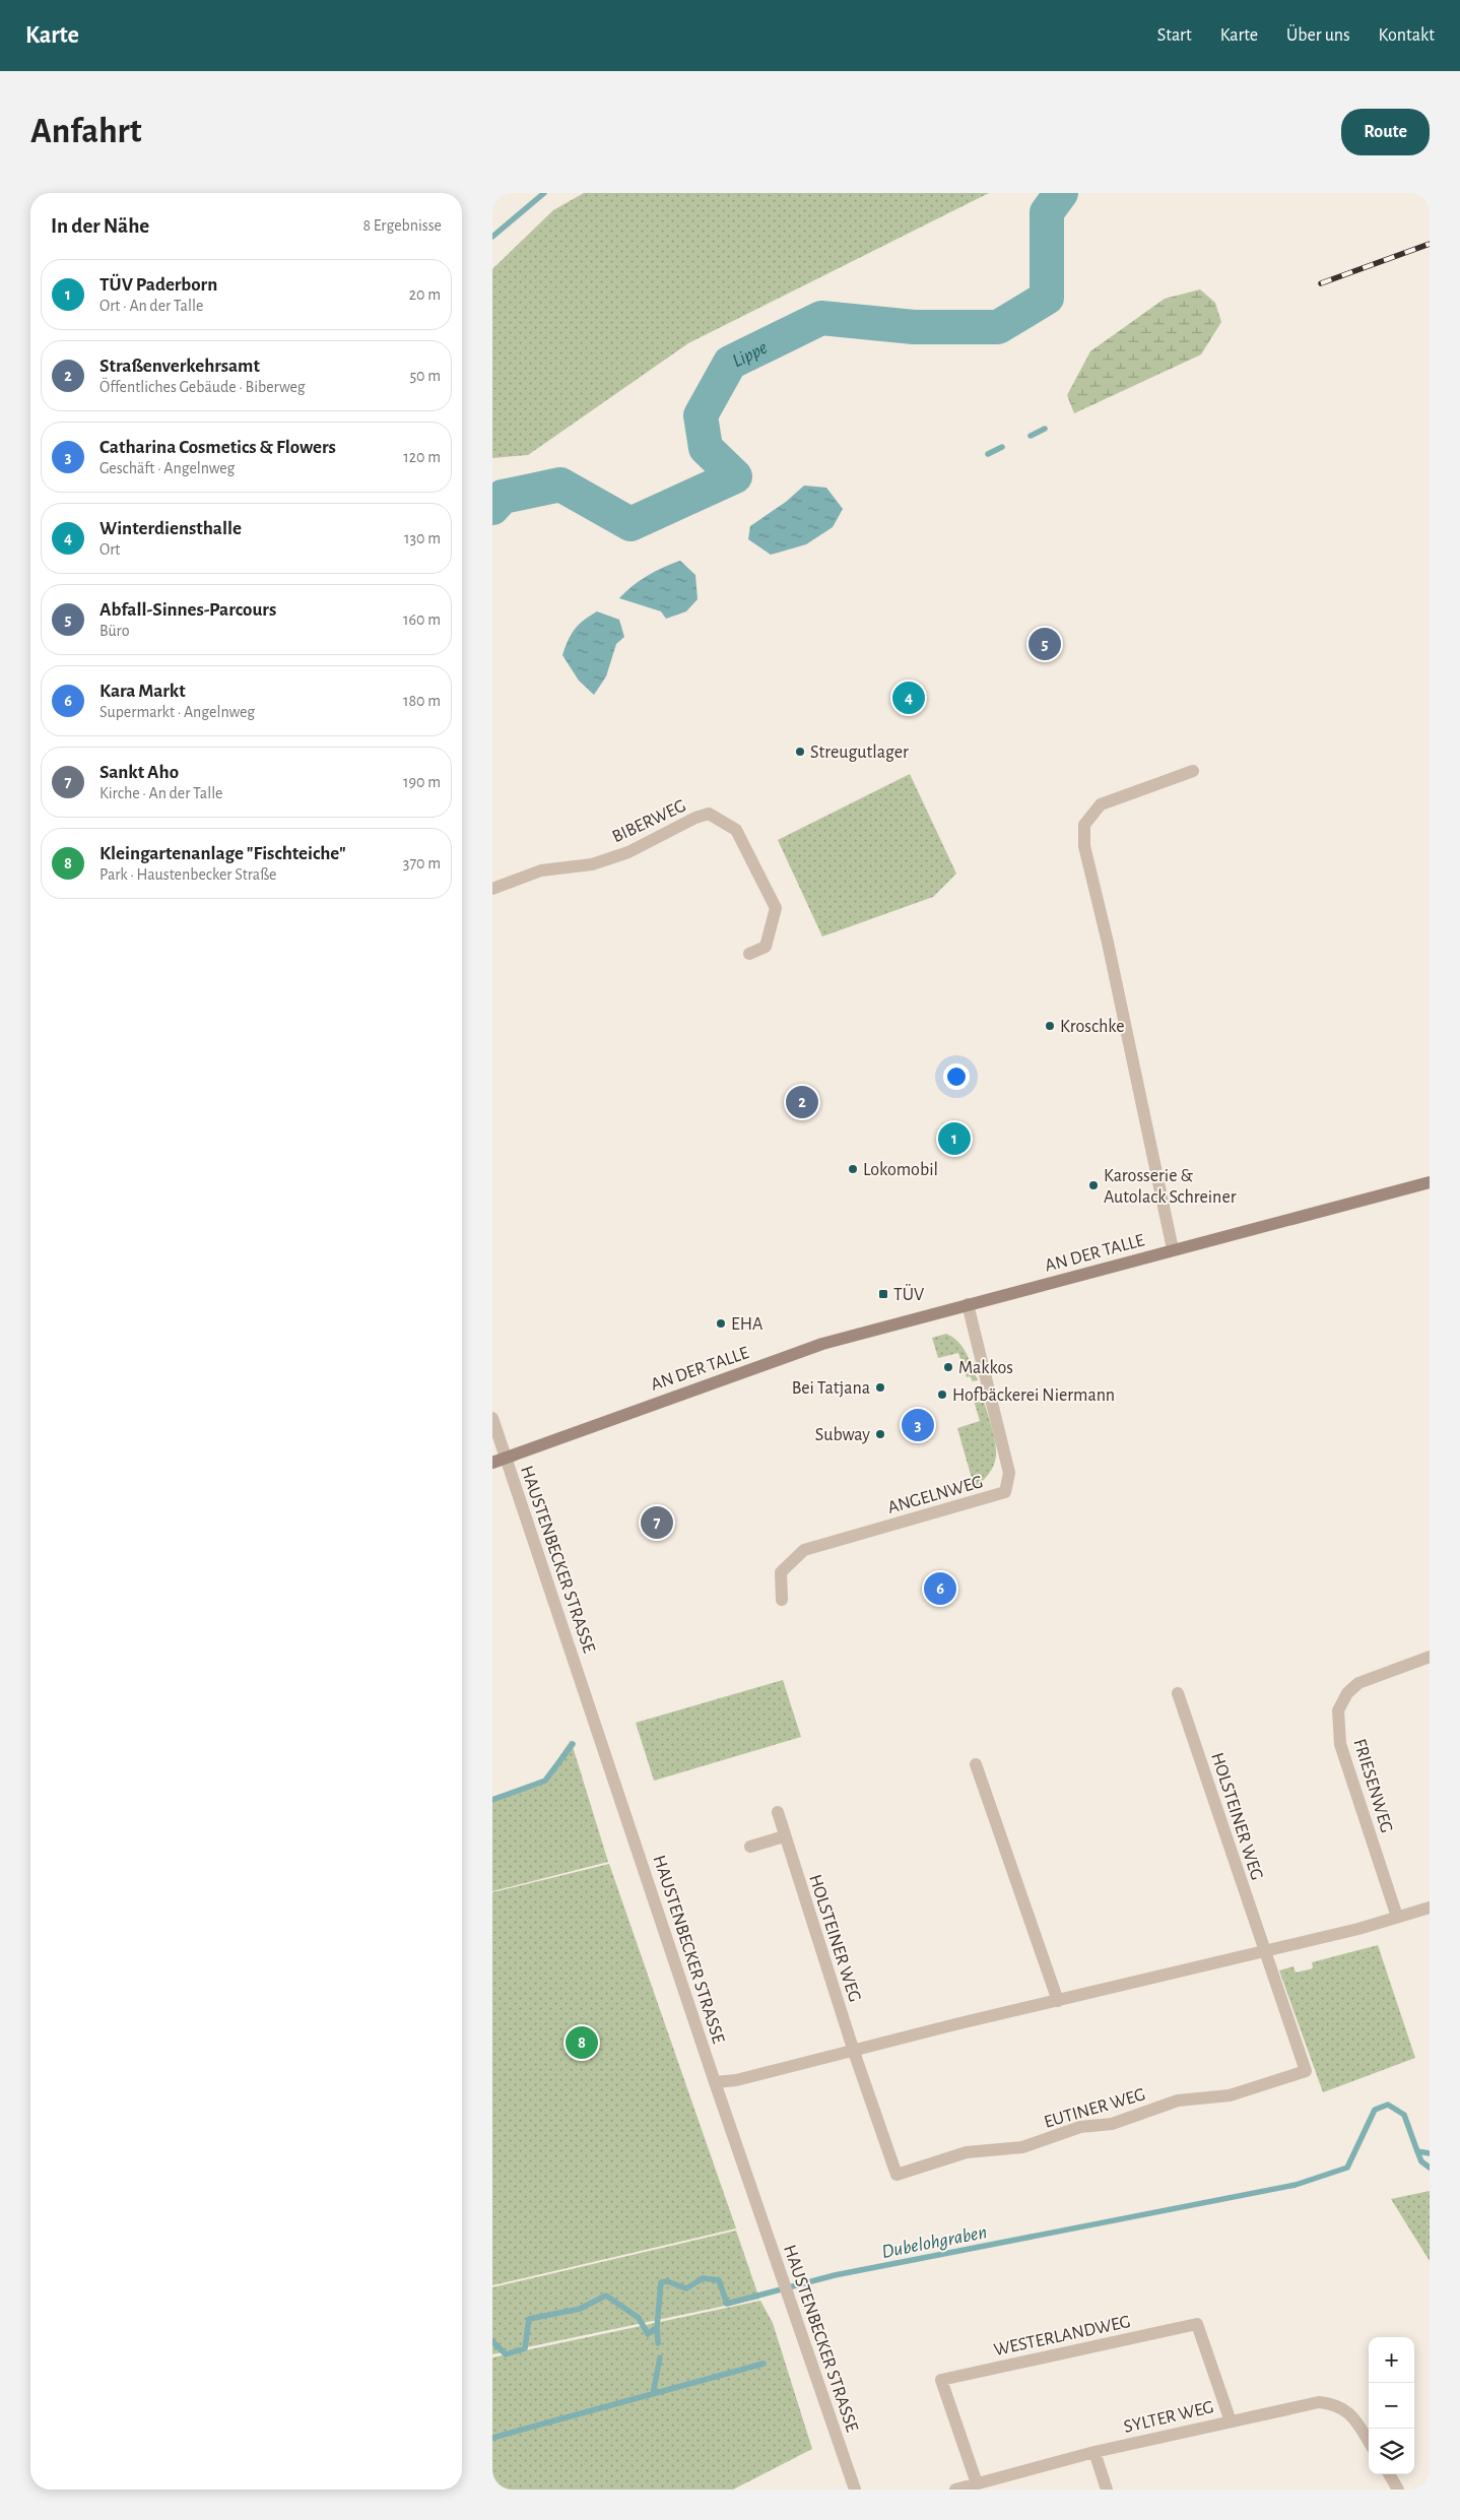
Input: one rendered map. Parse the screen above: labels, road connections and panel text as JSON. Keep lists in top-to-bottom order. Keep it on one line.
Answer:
{"streets":{"street":["BIBERWEG","AN DER TALLE","ANGELNWEG","HAUSTENBECKER STRASSE","FRIESENWEG","HOLSTEINER WEG","EUTINER WEG","WESTERLANDWEG","SYLTER WEG"]},"crossings":[["AN DER TALLE","ANGELNWEG"],["AN DER TALLE","HAUSTENBECKER STRASSE"],["HOLSTEINER WEG","EUTINER WEG"],["WESTERLANDWEG","SYLTER WEG"]],"water":["Lippe","Dubelohgraben"],"places":{"other":["Streugutlager","Kroschke","Lokomobil","Karosserie & Autolack Schreiner","EHA","Makkos","Bei Tatjana","Hofbäckerei Niermann","Subway"],"transit":["TÜV"]},"page":{"header":"Karte","nav":["Start","Karte","Über uns","Kontakt"],"buttons":"Route","title":"Anfahrt","heading":["In der Nähe","8 Ergebnisse"],"list":[{"mark":"1","name":"TÜV Paderborn","note":"Ort · An der Talle","value":"20 m"},{"mark":"2","name":"Straßenverkehrsamt","note":"Öffentliches Gebäude · Biberweg","value":"50 m"},{"mark":"3","name":"Catharina Cosmetics & Flowers","note":"Geschäft · Angelnweg","value":"120 m"},{"mark":"4","name":"Winterdiensthalle","note":"Ort","value":"130 m"},{"mark":"5","name":"Abfall-Sinnes-Parcours","note":"Büro","value":"160 m"},{"mark":"6","name":"Kara Markt","note":"Supermarkt · Angelnweg","value":"180 m"},{"mark":"7","name":"Sankt Aho","note":"Kirche · An der Talle","value":"190 m"},{"mark":"8","name":"Kleingartenanlage \"Fischteiche\"","note":"Park · Haustenbecker Straße","value":"370 m"}],"pins":["5","4","2","1","3","7","6","8"],"map_buttons":["+","−"]}}
